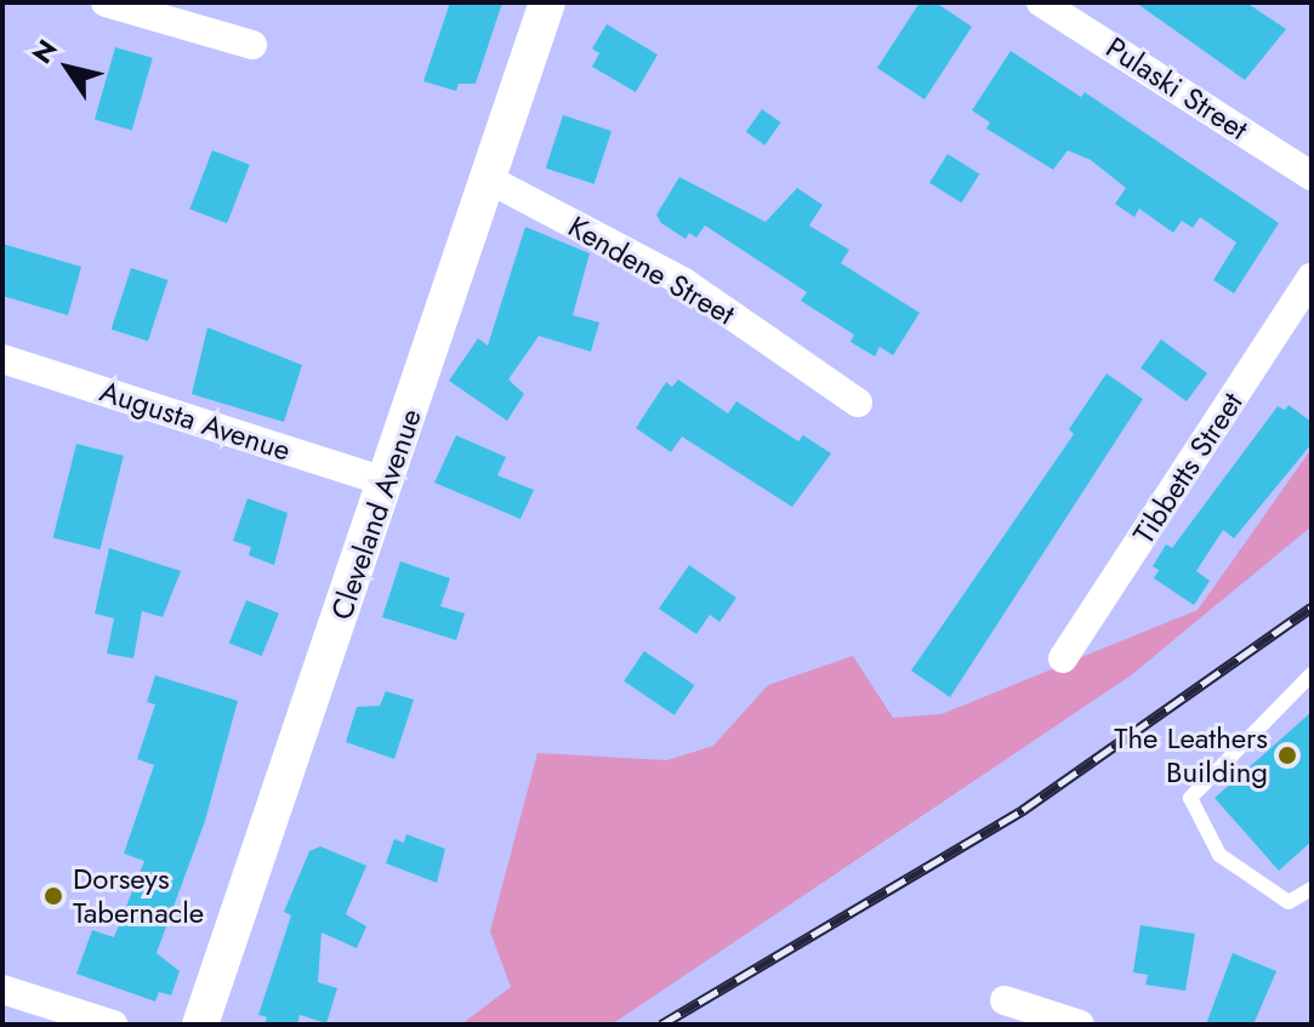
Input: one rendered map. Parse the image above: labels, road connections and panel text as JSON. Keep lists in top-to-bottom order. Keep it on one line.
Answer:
{"streets":{"street":["Pulaski Street","Kendene Street","Augusta Avenue","Tibbetts Street","Cleveland Avenue"]},"crossings":[["Kendene Street","Cleveland Avenue"],["Augusta Avenue","Cleveland Avenue"]],"places":["The Leathers Building","Dorseys Tabernacle"],"north":"top left"}
